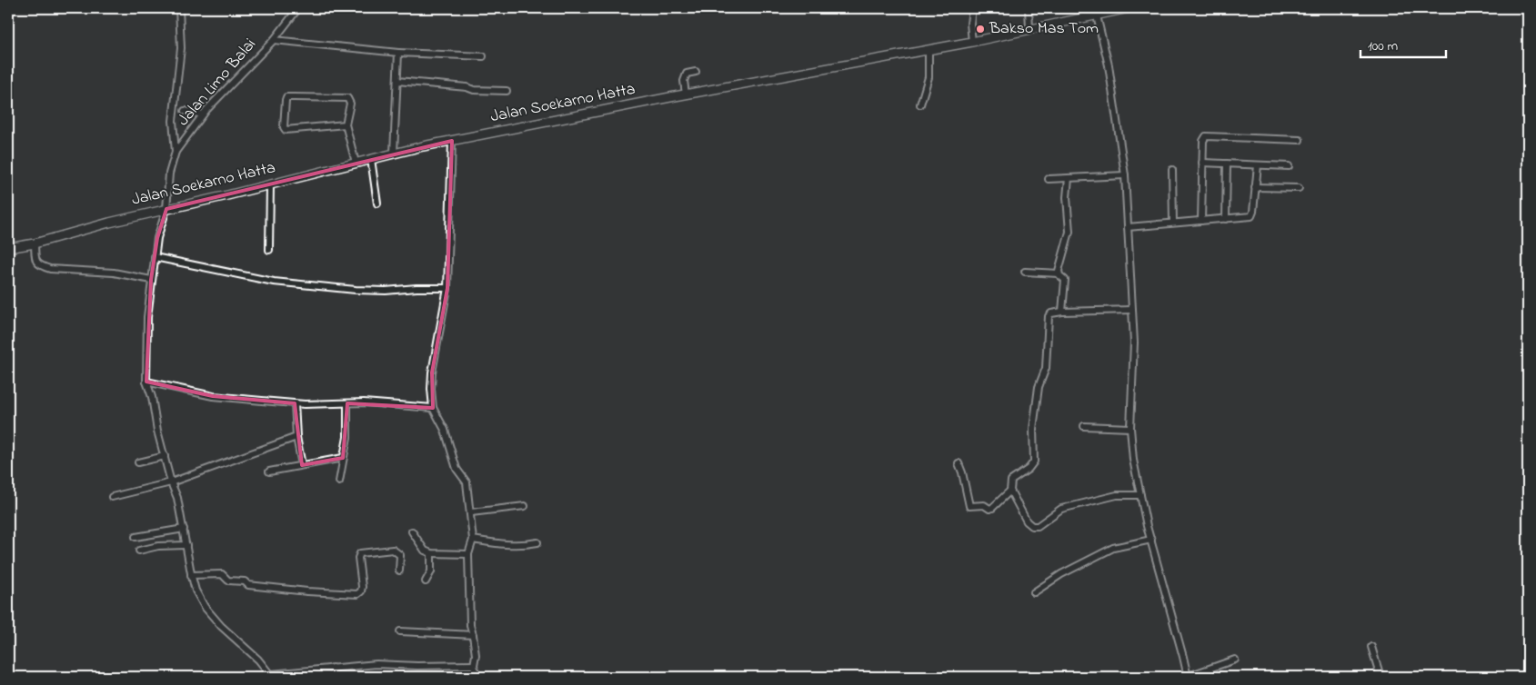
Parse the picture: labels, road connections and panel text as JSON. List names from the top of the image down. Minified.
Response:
{"streets":{"highway":["Jalan Soekarno Hatta"],"street":["Jalan Limo Balai"]},"crossings":[["Jalan Limo Balai","Jalan Soekarno Hatta"]],"places":["Bakso Mas Tom"],"scale_bar":"100 m"}
